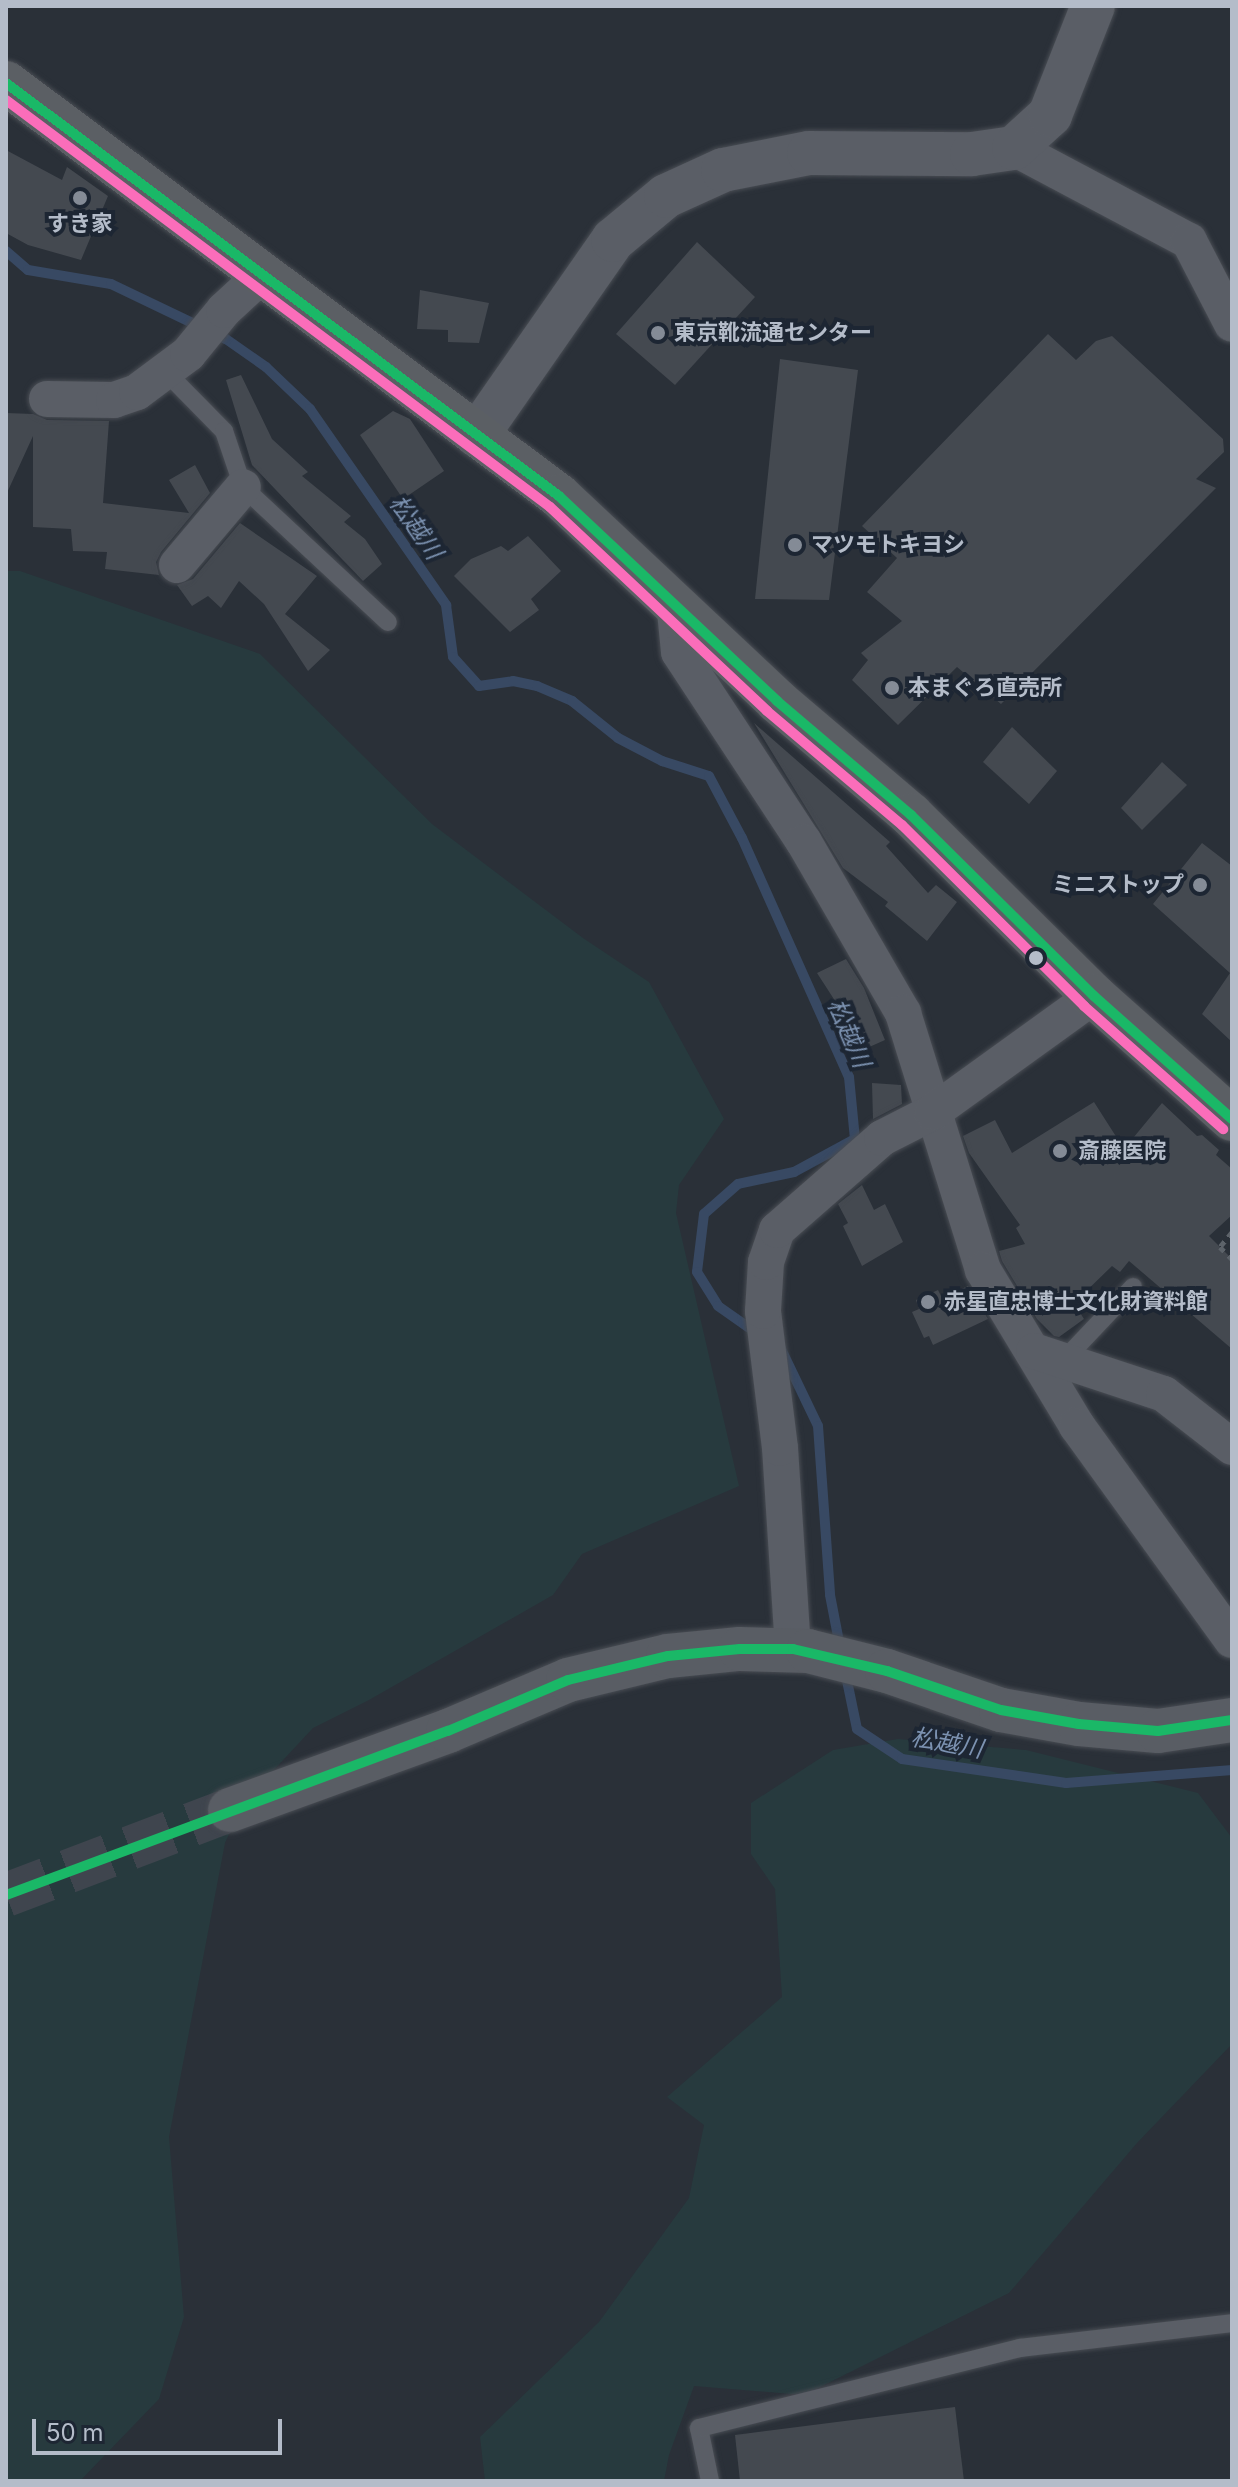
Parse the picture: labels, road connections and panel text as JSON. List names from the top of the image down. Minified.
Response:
{"water":["松越川"],"places":["すき家","東京靴流通センター","マツモトキヨシ","本まぐろ直売所","ミニストップ","斎藤医院","赤星直忠博士文化財資料館"],"scale_bar":"50 m"}
